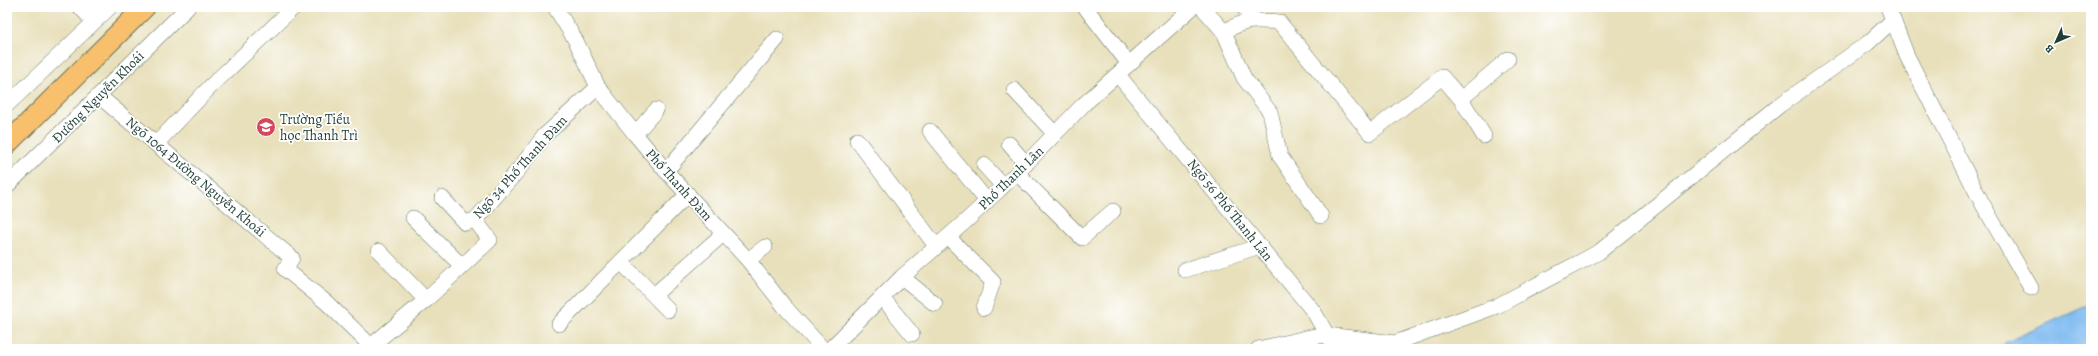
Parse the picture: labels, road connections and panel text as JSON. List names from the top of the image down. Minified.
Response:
{"streets":{"street":["Đường Nguyễn Khoái","Ngõ 34 Phố Thanh Đàm","Ngõ 1064 Đường Nguyễn Khoái","Phố Thanh Lân","Phố Thanh Đàm","Ngõ 56 Phố Thanh Lân"]},"crossings":[["Đường Nguyễn Khoái","Ngõ 1064 Đường Nguyễn Khoái"],["Ngõ 34 Phố Thanh Đàm","Phố Thanh Đàm"],["Phố Thanh Lân","Ngõ 56 Phố Thanh Lân"]],"places":{"school or university":["Trường Tiểu học Thanh Trì"]},"north":"bottom left"}
